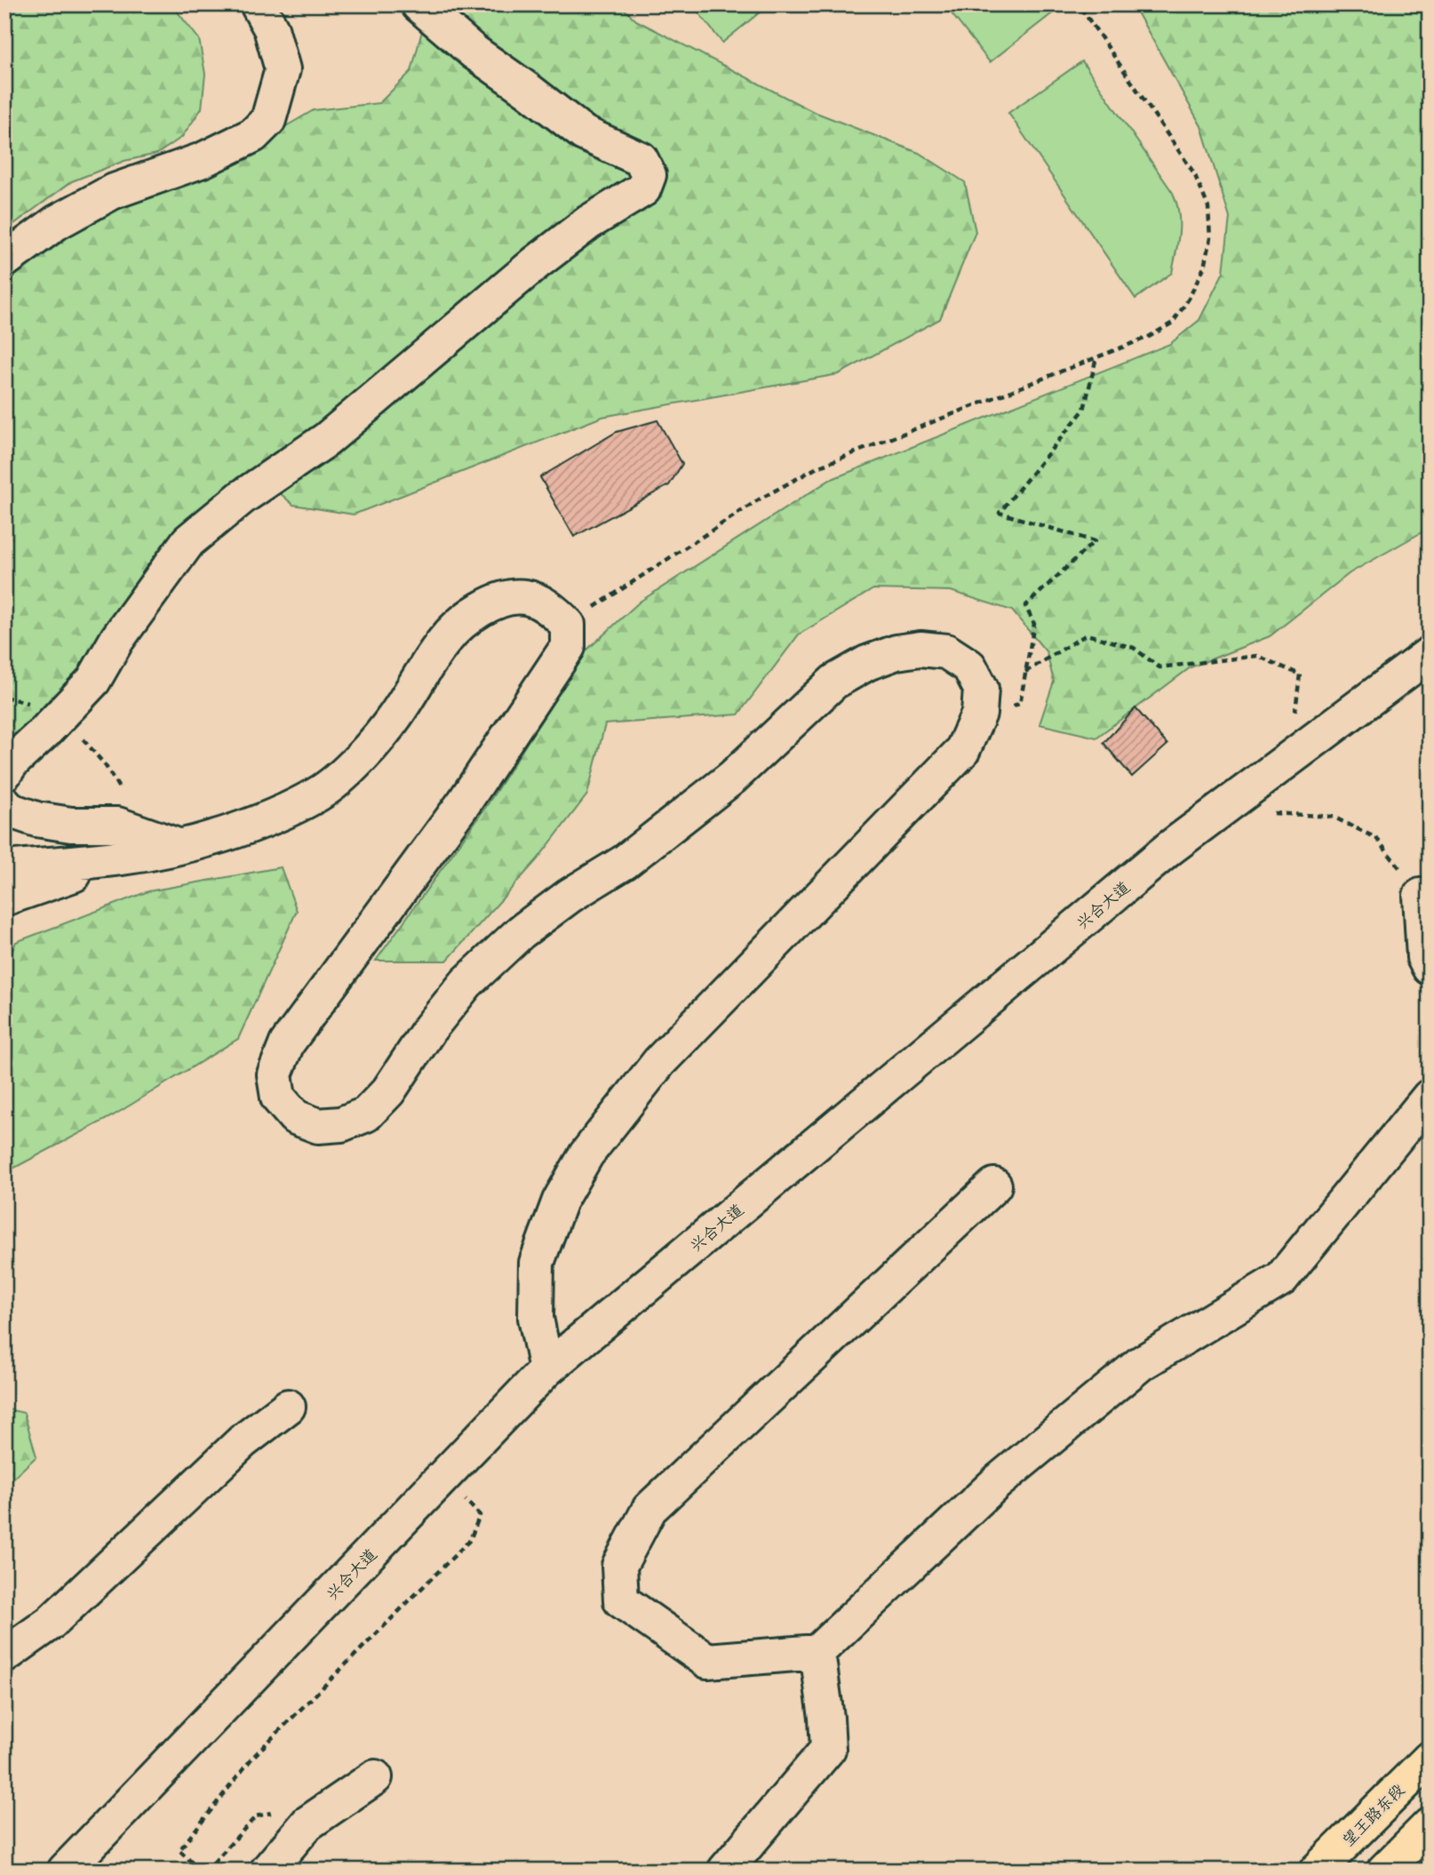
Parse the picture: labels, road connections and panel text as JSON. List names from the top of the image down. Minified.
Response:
{"streets":{"main road":["望王路东段"],"street":["兴合大道"]}}
